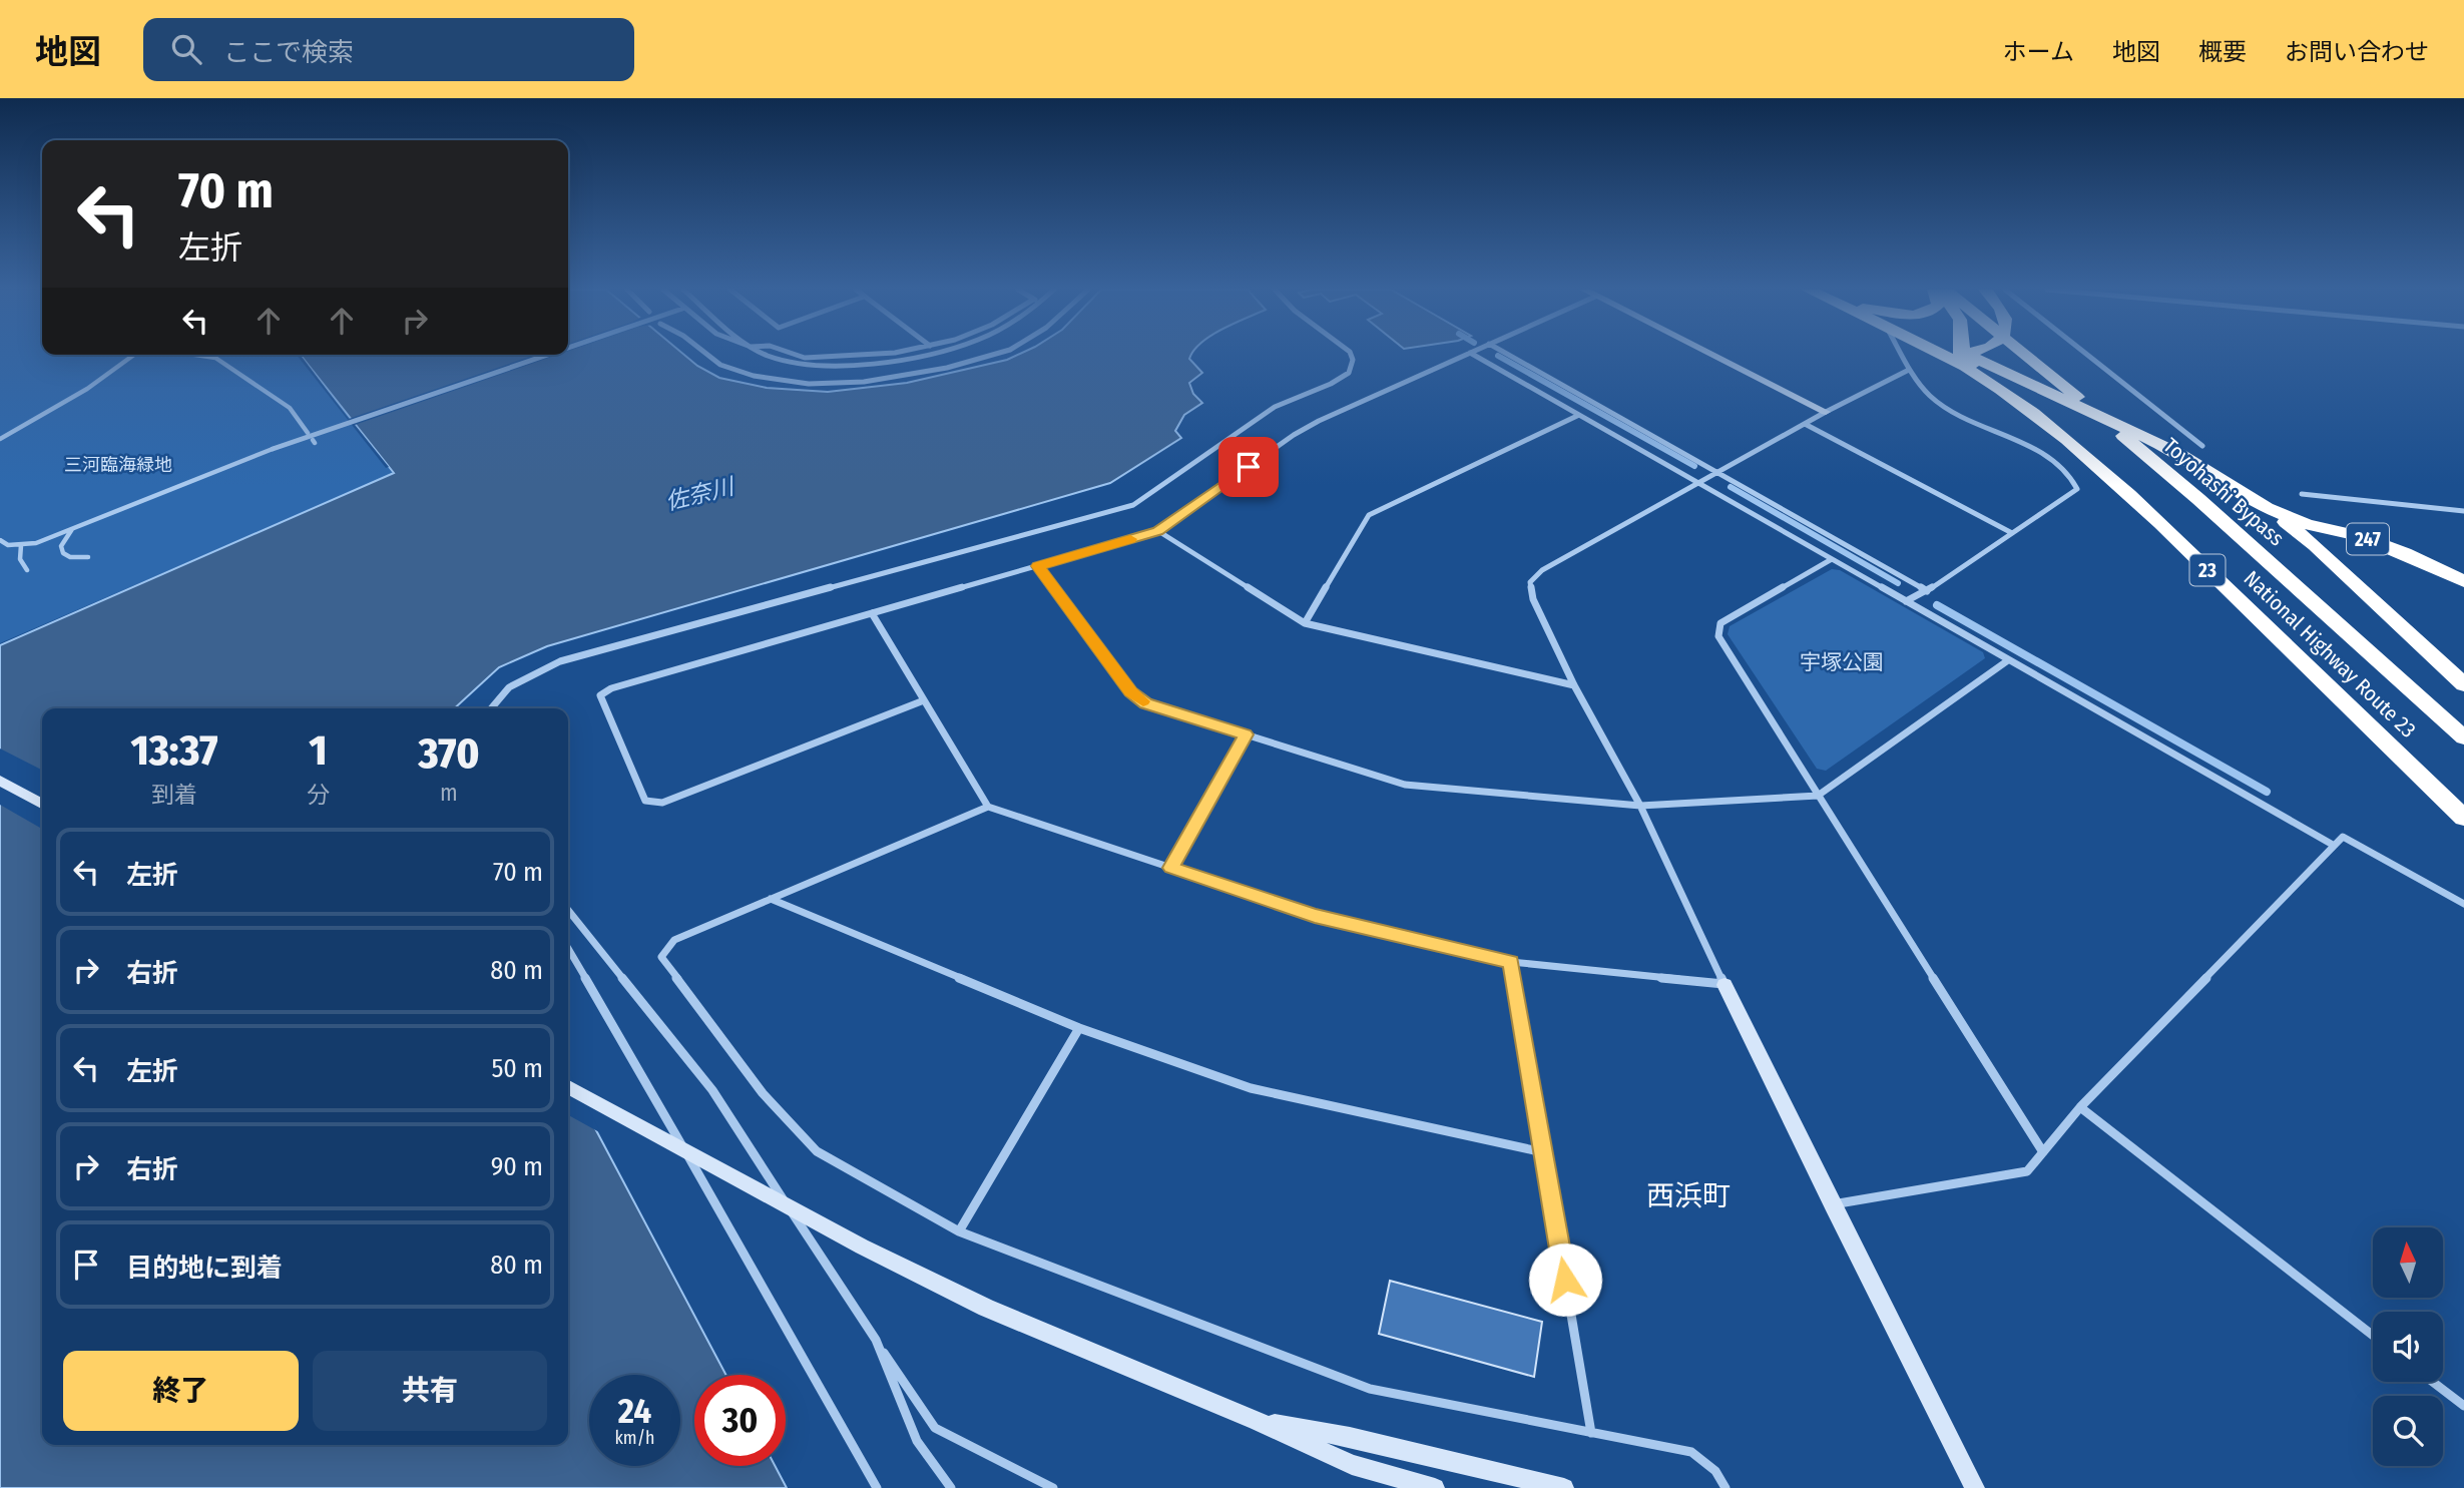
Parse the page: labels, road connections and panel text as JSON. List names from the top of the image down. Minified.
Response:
{"streets":{"highway":["Toyohashi Bypass","247","23","National Highway Route 23"]},"districts":["西浜町"],"water":["佐奈川"],"parks":["三河臨海緑地","宇塚公園"],"north":"top","page":{"header":"地図","search":"ここで検索","nav":["ホーム","地図","概要","お問い合わせ"],"turn":["70 m","左折"],"eta":["13:37","到着","1","分","370","m"],"list":[{"name":"左折","value":"70 m"},{"name":"右折","value":"80 m"},{"name":"左折","value":"50 m"},{"name":"右折","value":"90 m"},{"name":"目的地に到着","value":"80 m"}],"buttons":["終了","共有"],"speed":"24 km/h","limit":"30"}}
